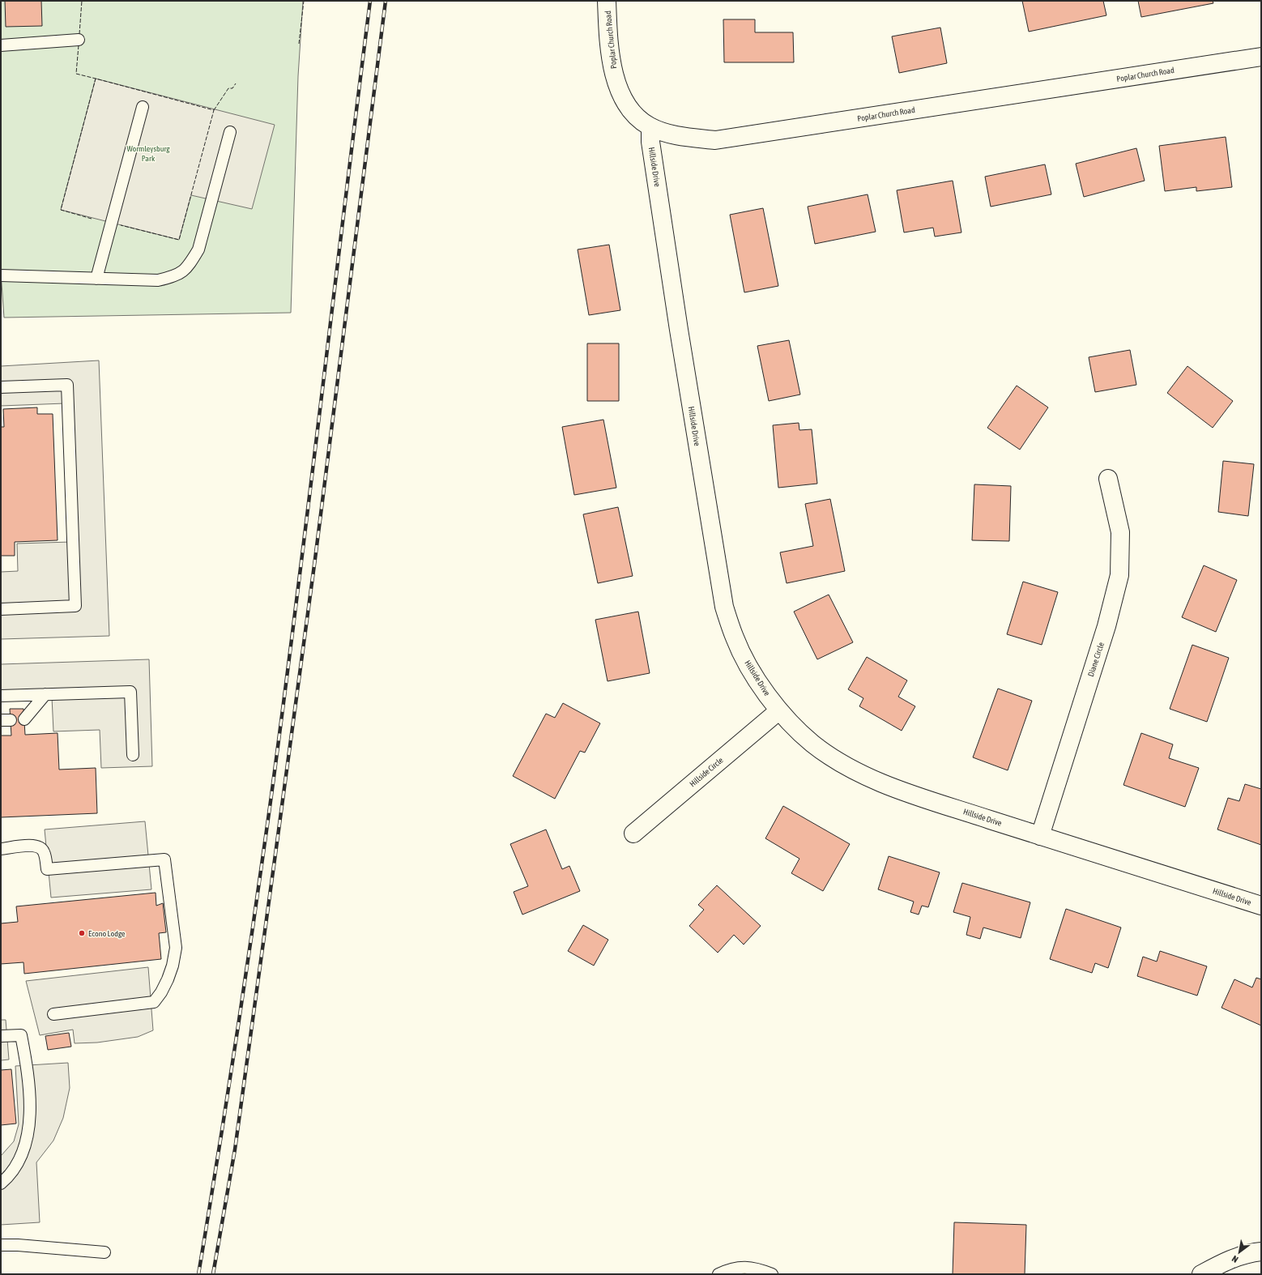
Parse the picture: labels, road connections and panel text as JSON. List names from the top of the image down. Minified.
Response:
{"streets":{"street":["Poplar Church Road","Hillside Drive","Diane Circle","Hillside Circle"]},"crossings":[["Poplar Church Road","Hillside Drive"],["Hillside Drive","Diane Circle"],["Hillside Drive","Hillside Circle"]],"parks":["Wormleysburg Park"],"places":["Econo Lodge"],"north":"bottom left"}
